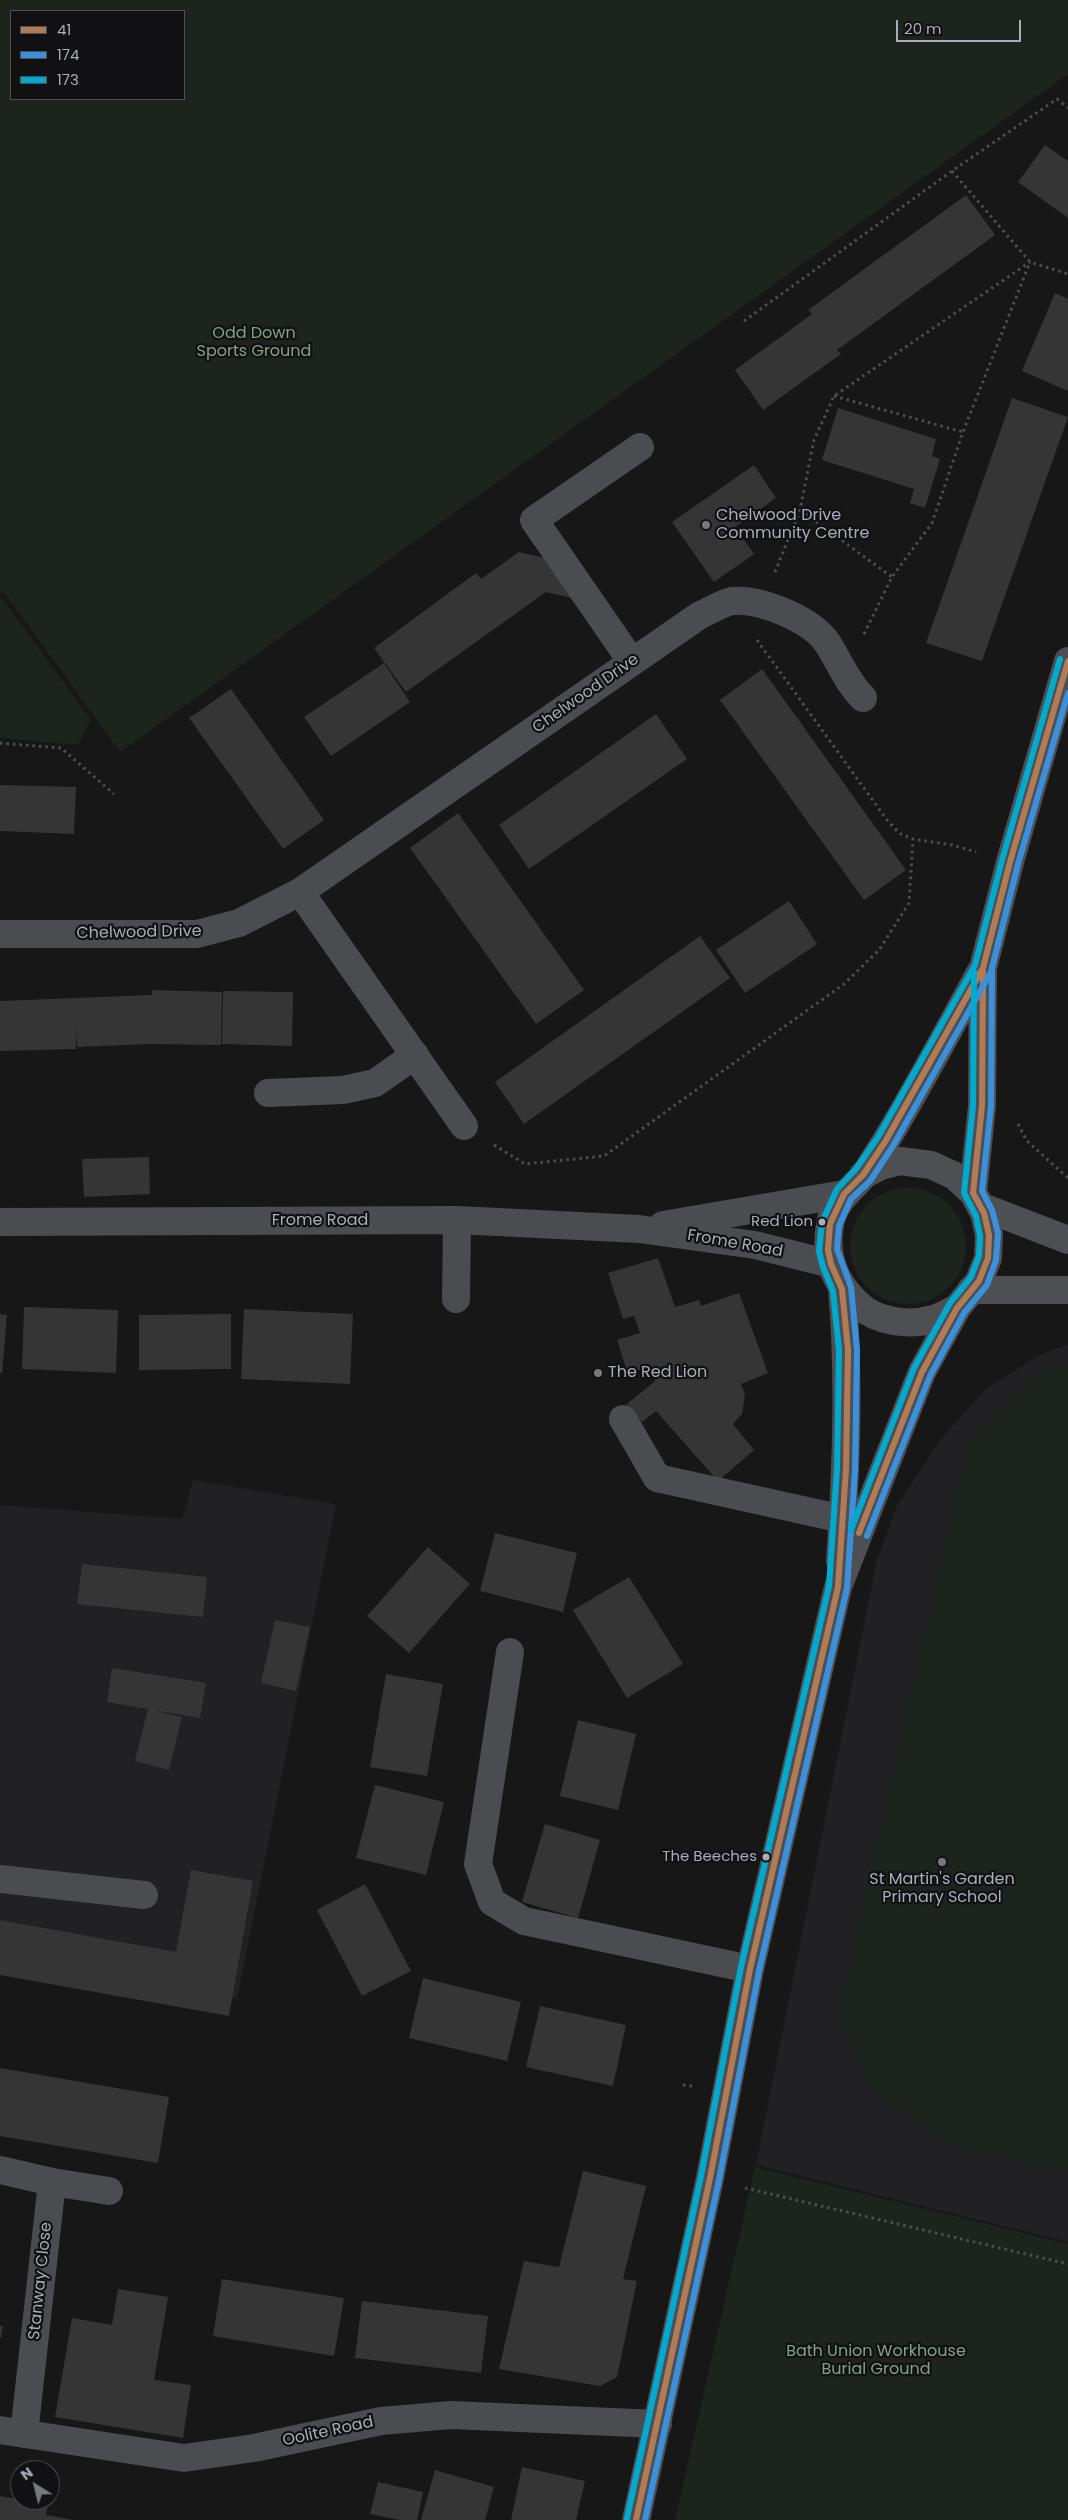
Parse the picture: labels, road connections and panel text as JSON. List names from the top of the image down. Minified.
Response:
{"streets":{"street":["Chelwood Drive","Frome Road","Stanway Close","Oolite Road"]},"crossings":[["Stanway Close","Oolite Road"]],"parks":["Odd Down Sports Ground","Bath Union Workhouse Burial Ground"],"places":["Chelwood Drive Community Centre","Red Lion","The Red Lion","The Beeches","St Martin's Garden Primary School"],"lines":["transit line 173","transit line 41","transit line 174"],"legend":["41","174","173"],"scale_bar":"20 m","north":"top left"}
